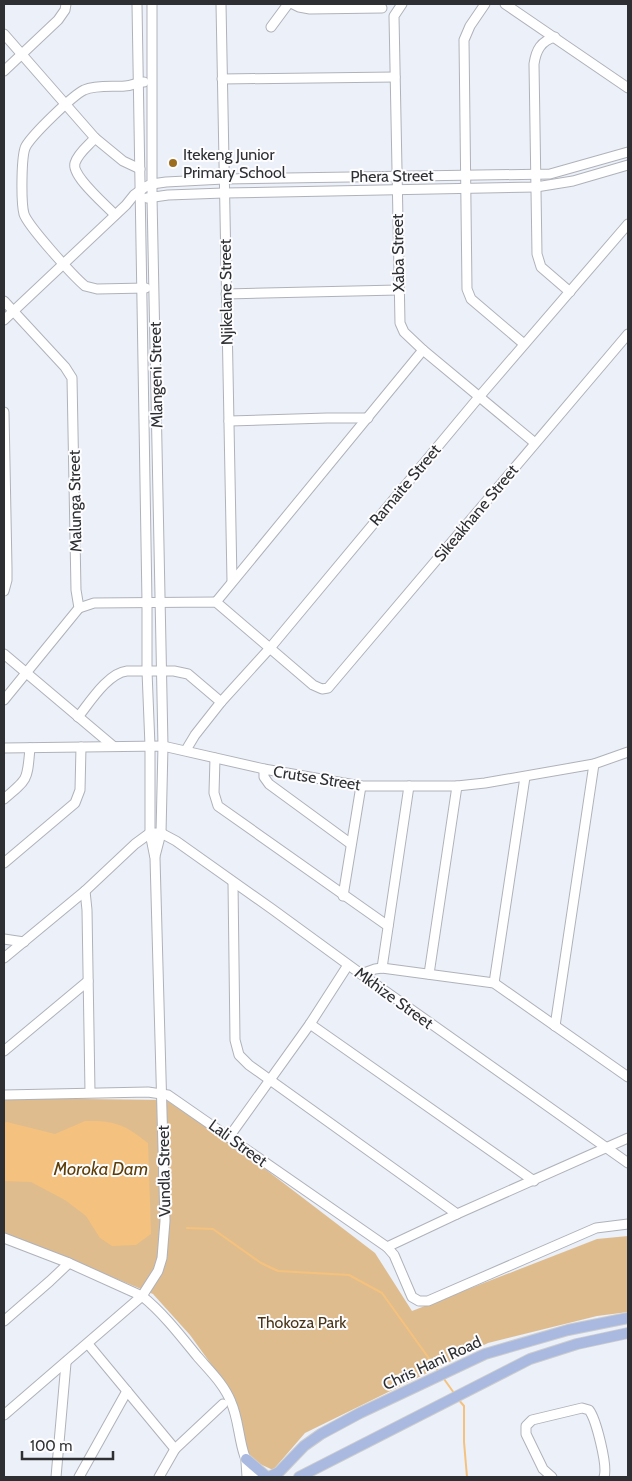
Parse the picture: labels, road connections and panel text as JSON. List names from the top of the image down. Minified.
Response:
{"streets":{"main road":["Chris Hani Road"],"street":["Phera Street","Xaba Street","Njikelane Street","Mlangeni Street","Ramaite Street","Malunga Street","Sikeakhane Street","Crutse Street","Mkhize Street","Lali Street","Vundla Street"]},"crossings":[["Phera Street","Xaba Street"],["Phera Street","Njikelane Street"],["Phera Street","Mlangeni Street"],["Xaba Street","Ramaite Street"],["Xaba Street","Sikeakhane Street"],["Mlangeni Street","Crutse Street"],["Mlangeni Street","Vundla Street"],["Ramaite Street","Sikeakhane Street"],["Ramaite Street","Crutse Street"],["Crutse Street","Vundla Street"],["Mkhize Street","Vundla Street"],["Lali Street","Vundla Street"]],"water":["Moroka Dam"],"parks":["Thokoza Park"],"places":["Itekeng Junior Primary School"],"scale_bar":"100 m"}
